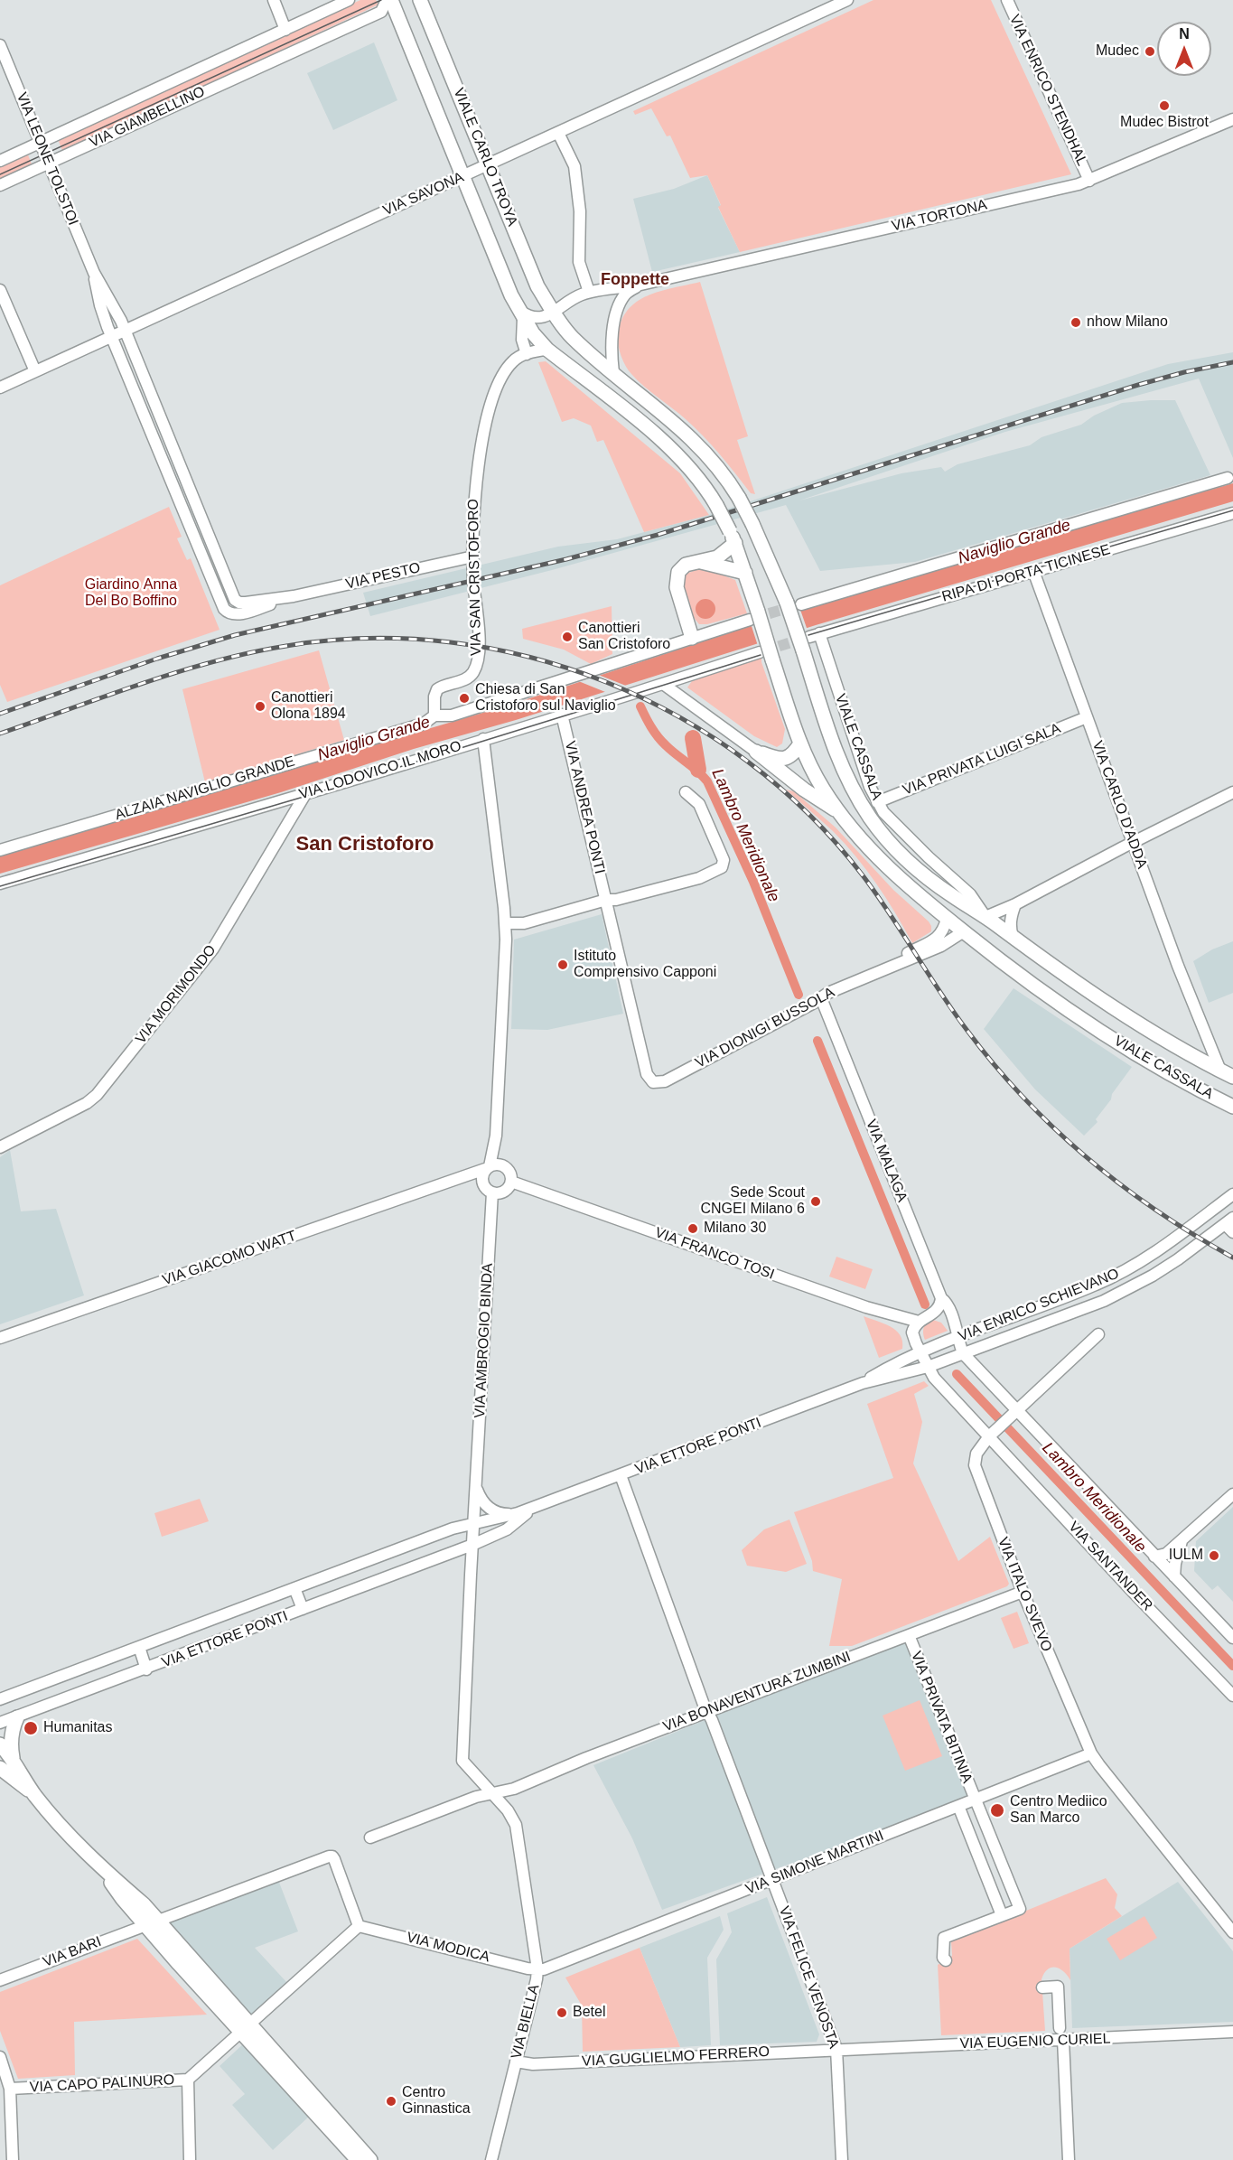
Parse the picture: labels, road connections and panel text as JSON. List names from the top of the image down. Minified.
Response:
{"streets":{"main road":["VIALE CARLO TROYA","VIALE CASSALA"],"street":["VIA ENRICO STENDHAL","VIA GIAMBELLINO","VIA LEONE TOLSTOI","VIA SAVONA","VIA TORTONA","RIPA DI PORTA TICINESE","VIA PESTO","VIA SAN CRISTOFORO","VIA PRIVATA LUIGI SALA","VIA LODOVICO IL MORO","ALZAIA NAVIGLIO GRANDE","VIA CARLO D'ADDA","VIA ANDREA PONTI","VIA MORIMONDO","VIA DIONIGI BUSSOLA","VIA MALAGA","VIA FRANCO TOSI","VIA GIACOMO WATT","VIA ENRICO SCHIEVANO","VIA AMBROGIO BINDA","VIA ETTORE PONTI","VIA SANTANDER","VIA ITALO SVEVO","VIA BONAVENTURA ZUMBINI","VIA PRIVATA BITINIA","VIA SIMONE MARTINI","VIA MODICA","VIA BARI","VIA FELICE VENOSTA","VIA BIELLA","VIA EUGENIO CURIEL","VIA GUGLIELMO FERRERO","VIA CAPO PALINURO"]},"crossings":[["VIA ENRICO STENDHAL","VIA TORTONA"],["VIA GIAMBELLINO","VIA LEONE TOLSTOI"],["VIALE CARLO TROYA","VIA SAVONA"],["VIALE CARLO TROYA","VIA TORTONA"],["VIALE CARLO TROYA","VIA SAN CRISTOFORO"],["VIALE CARLO TROYA","VIALE CASSALA"],["VIA LEONE TOLSTOI","VIA SAVONA"],["VIA LEONE TOLSTOI","VIA PESTO"],["RIPA DI PORTA TICINESE","VIALE CASSALA"],["RIPA DI PORTA TICINESE","VIA CARLO D'ADDA"],["VIA PESTO","VIA SAN CRISTOFORO"],["VIA SAN CRISTOFORO","ALZAIA NAVIGLIO GRANDE"],["VIALE CASSALA","VIA PRIVATA LUIGI SALA"],["VIALE CASSALA","VIA CARLO D'ADDA"],["VIALE CASSALA","VIA DIONIGI BUSSOLA"],["VIA PRIVATA LUIGI SALA","VIA CARLO D'ADDA"],["VIA LODOVICO IL MORO","VIA ANDREA PONTI"],["VIA LODOVICO IL MORO","VIA MORIMONDO"],["VIA ANDREA PONTI","VIA DIONIGI BUSSOLA"],["VIA DIONIGI BUSSOLA","VIA MALAGA"],["VIA MALAGA","VIA ENRICO SCHIEVANO"],["VIA FRANCO TOSI","VIA GIACOMO WATT"],["VIA FRANCO TOSI","VIA AMBROGIO BINDA"],["VIA FRANCO TOSI","VIA SANTANDER"],["VIA GIACOMO WATT","VIA AMBROGIO BINDA"],["VIA ENRICO SCHIEVANO","VIA ETTORE PONTI"],["VIA ENRICO SCHIEVANO","VIA SANTANDER"],["VIA AMBROGIO BINDA","VIA ETTORE PONTI"],["VIA AMBROGIO BINDA","VIA BONAVENTURA ZUMBINI"],["VIA AMBROGIO BINDA","VIA BIELLA"],["VIA ETTORE PONTI","VIA SANTANDER"],["VIA ETTORE PONTI","VIA FELICE VENOSTA"],["VIA SANTANDER","VIA ITALO SVEVO"],["VIA ITALO SVEVO","VIA BONAVENTURA ZUMBINI"],["VIA ITALO SVEVO","VIA SIMONE MARTINI"],["VIA BONAVENTURA ZUMBINI","VIA PRIVATA BITINIA"],["VIA BONAVENTURA ZUMBINI","VIA FELICE VENOSTA"],["VIA BONAVENTURA ZUMBINI","VIA BIELLA"],["VIA PRIVATA BITINIA","VIA SIMONE MARTINI"],["VIA SIMONE MARTINI","VIA MODICA"],["VIA SIMONE MARTINI","VIA FELICE VENOSTA"],["VIA SIMONE MARTINI","VIA BIELLA"],["VIA MODICA","VIA BARI"],["VIA MODICA","VIA BIELLA"],["VIA FELICE VENOSTA","VIA EUGENIO CURIEL"],["VIA FELICE VENOSTA","VIA GUGLIELMO FERRERO"],["VIA BIELLA","VIA GUGLIELMO FERRERO"],["VIA EUGENIO CURIEL","VIA GUGLIELMO FERRERO"]],"districts":["Foppette","San Cristoforo"],"water":["Naviglio Grande","Lambro Meridionale"],"parks":["Giardino Anna Del Bo Boffino"],"places":["Mudec","Mudec Bistrot","nhow Milano","Canottieri San Cristoforo","Chiesa di San Cristoforo sul Naviglio","Canottieri Olona 1894","Istituto Comprensivo Capponi","Sede Scout CNGEI Milano 6","Milano 30","IULM","Humanitas","Centro Mediico San Marco","Betel","Centro Ginnastica"],"north":"top"}
